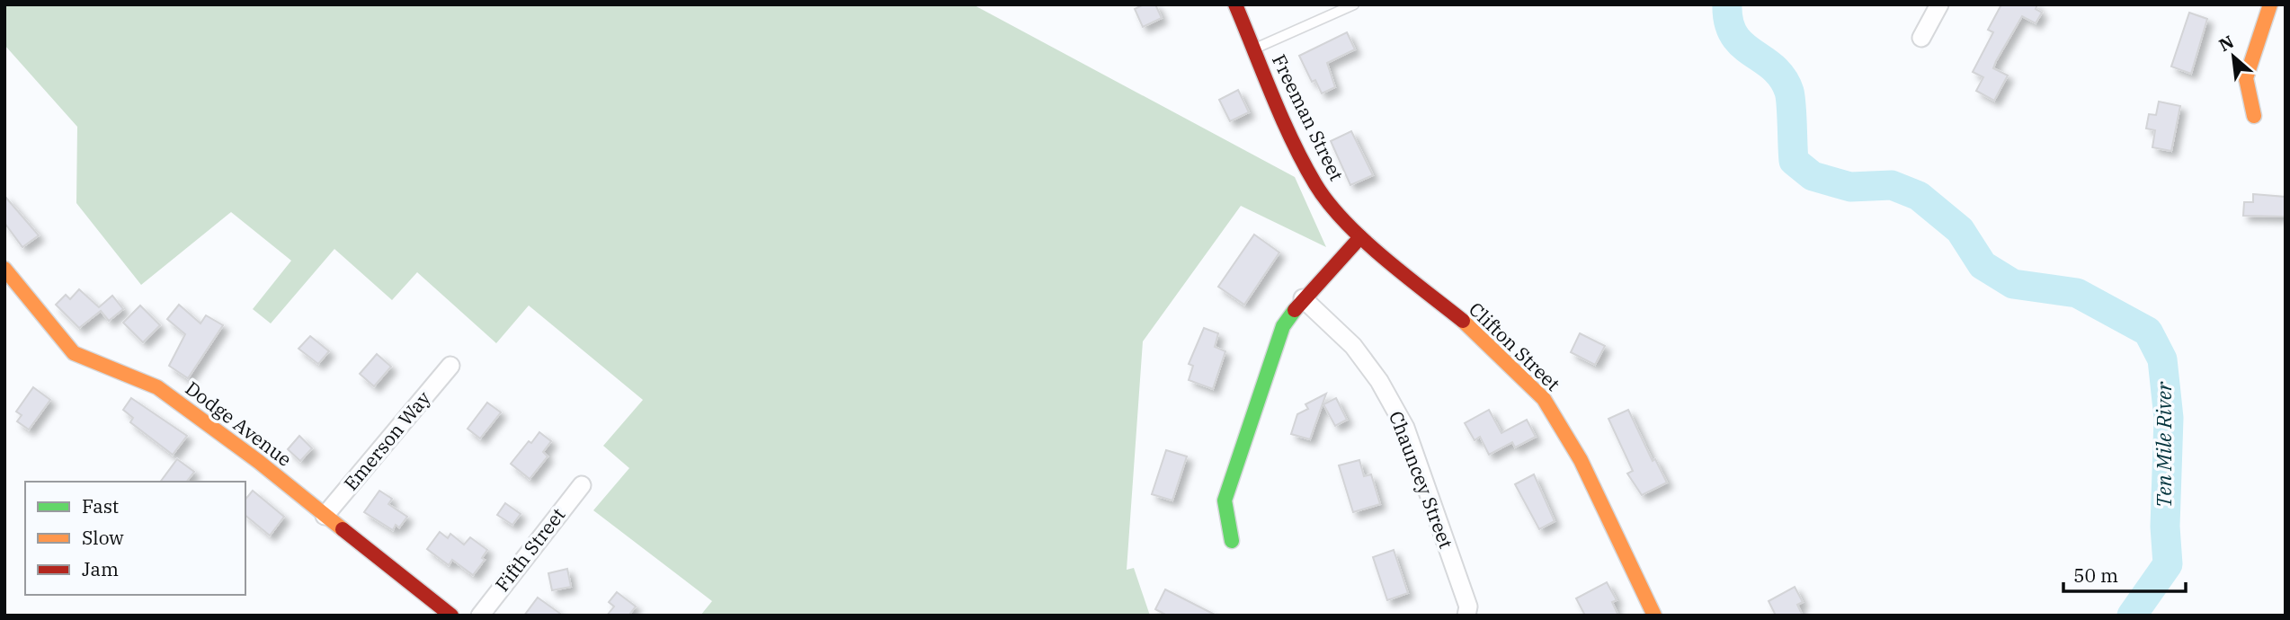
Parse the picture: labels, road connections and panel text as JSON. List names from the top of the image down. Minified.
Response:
{"streets":{"street":["Freeman Street","Clifton Street","Dodge Avenue","Emerson Way","Chauncey Street","Fifth Street"]},"crossings":[["Freeman Street","Clifton Street"],["Dodge Avenue","Emerson Way"]],"water":["Ten Mile River"],"legend":["Fast","Slow","Jam"],"scale_bar":"50 m","north":"top left"}
